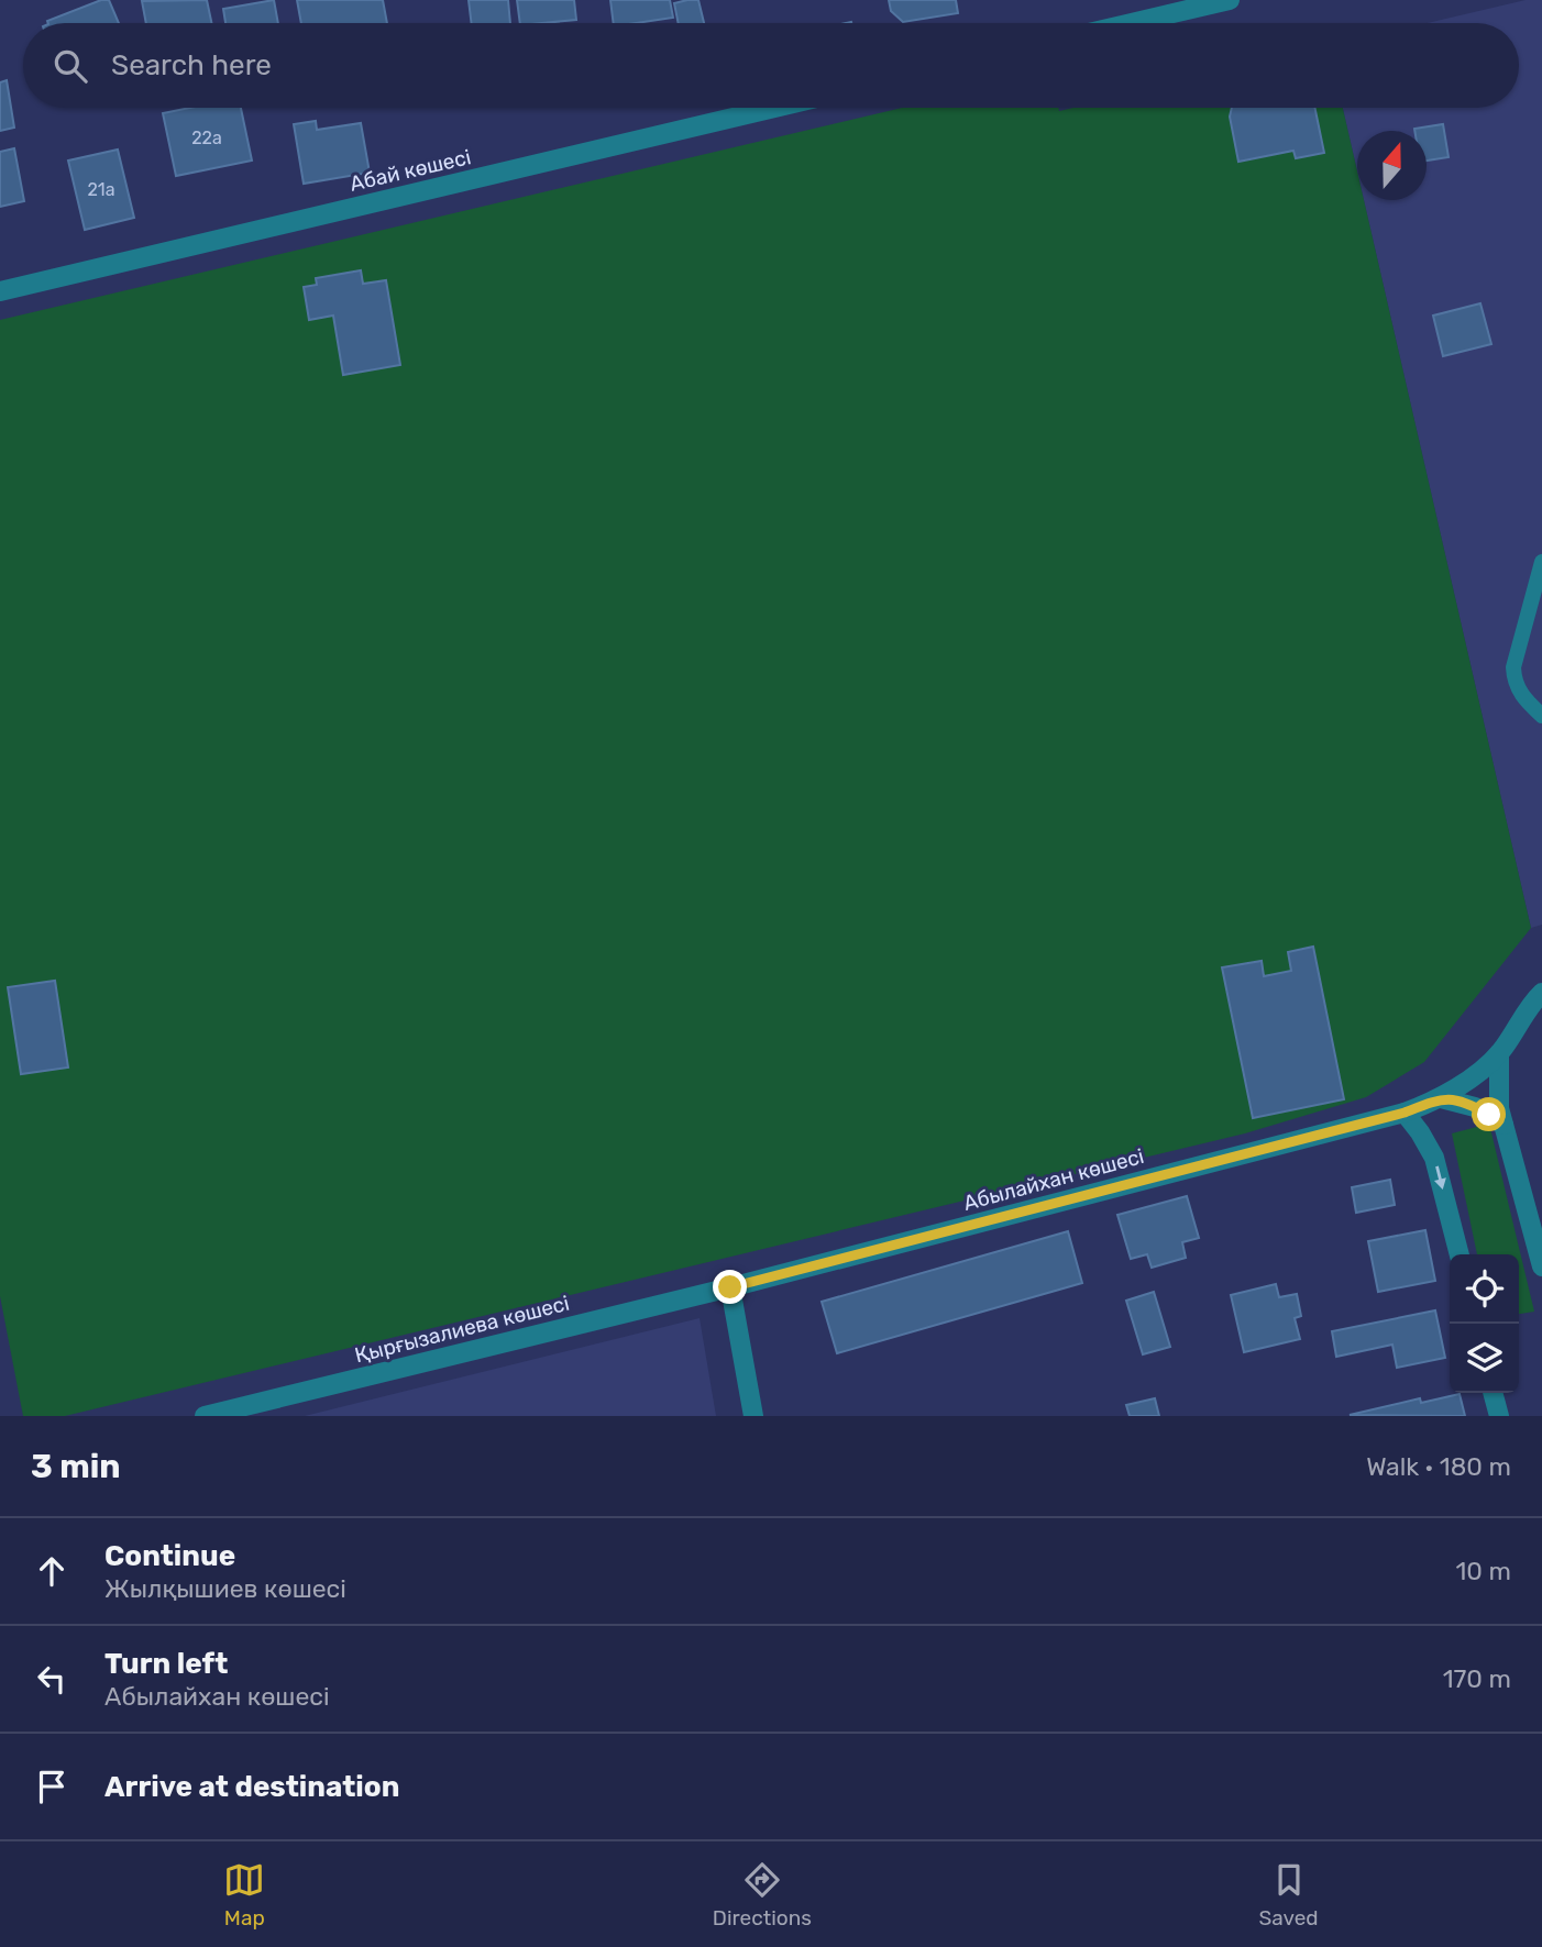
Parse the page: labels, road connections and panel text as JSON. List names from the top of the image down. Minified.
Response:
{"streets":{"street":["Абай көшесі","Абылайхан көшесі","Қырғызалиева көшесі"]},"crossings":[["Абылайхан көшесі","Қырғызалиева көшесі"]],"house_numbers":["22а","21а"],"north":"top","page":{"search":"Search here","heading":["3 min","Walk · 180 m"],"list":[["Continue","Жылқышиев көшесі","10 m"],["Turn left","Абылайхан көшесі","170 m"],"Arrive at destination"],"nav":["Map","Directions","Saved"]}}
